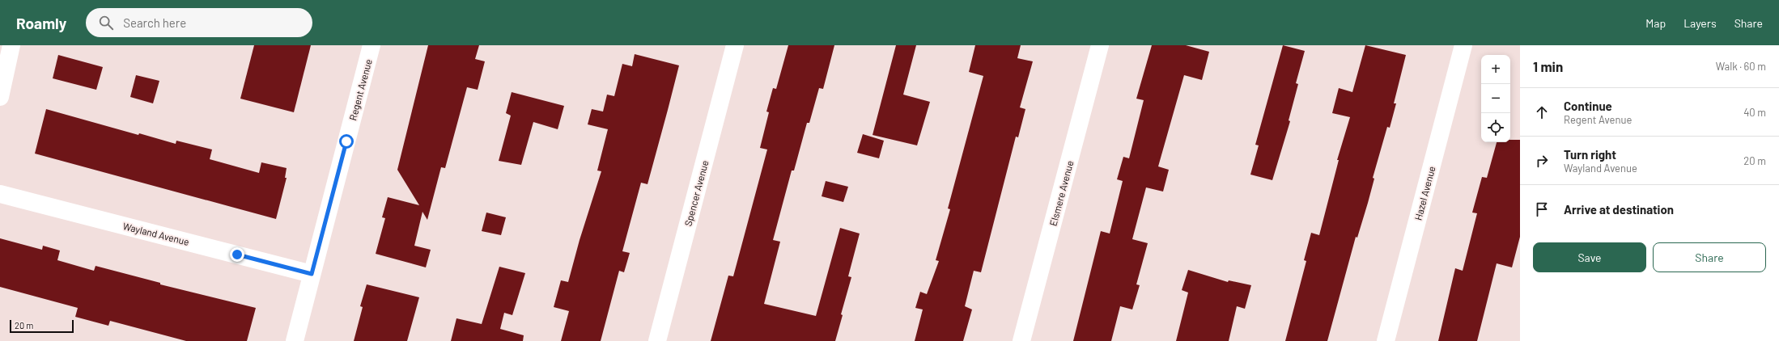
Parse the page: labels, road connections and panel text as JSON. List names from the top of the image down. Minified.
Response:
{"streets":{"street":["Regent Avenue","Spencer Avenue","Elsmere Avenue","Hazel Avenue","Wayland Avenue"]},"crossings":[["Regent Avenue","Wayland Avenue"]],"scale_bar":"20 m","page":{"header":"Roamly","search":"Search here","nav":["Map","Layers","Share"],"heading":["1 min","Walk · 60 m"],"map_buttons":["+","−"],"list":[["Continue","Regent Avenue","40 m"],["Turn right","Wayland Avenue","20 m"],"Arrive at destination"],"buttons":["Save","Share"],"scale":"20 m"}}
